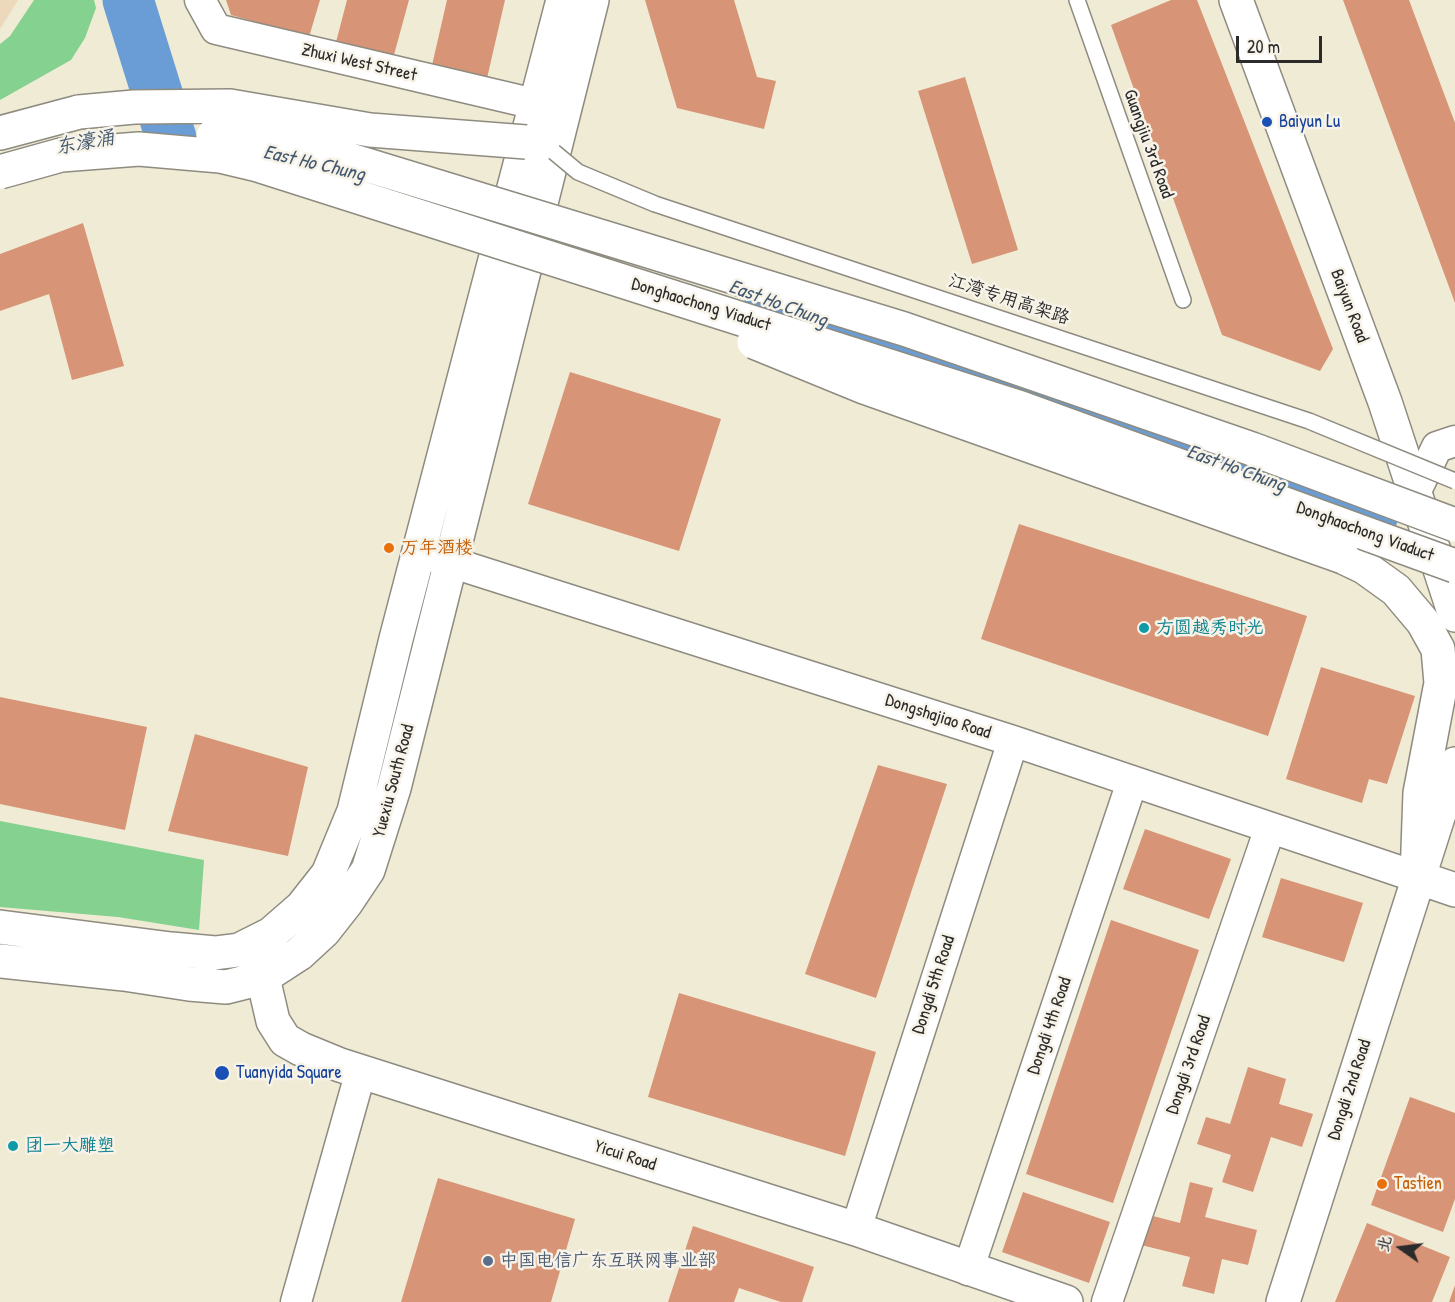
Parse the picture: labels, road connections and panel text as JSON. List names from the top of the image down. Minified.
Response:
{"streets":{"main road":["Donghaochong Viaduct","Baiyun Road","Dongshajiao Road","Yuexiu South Road","Dongdi 2nd Road","Yicui Road"],"street":["Zhuxi West Street","Dongdi 5th Road","Dongdi 4th Road","Dongdi 3rd Road"],"lane":["Guangjiu 3rd Road","江湾专用高架路"]},"crossings":[["Dongshajiao Road","Yuexiu South Road"],["Dongshajiao Road","Dongdi 5th Road"],["Dongshajiao Road","Dongdi 4th Road"],["Dongshajiao Road","Dongdi 3rd Road"],["Dongshajiao Road","Dongdi 2nd Road"],["Yuexiu South Road","Yicui Road"],["Dongdi 5th Road","Yicui Road"],["Dongdi 4th Road","Yicui Road"]],"water":["东濠涌","East Ho Chung"],"places":["Baiyun Lu","万年酒楼","方圆越秀时光","Tuanyida Square","团一大雕塑","Tastien","中国电信广东互联网事业部"],"scale_bar":"20 m","north":"left"}
